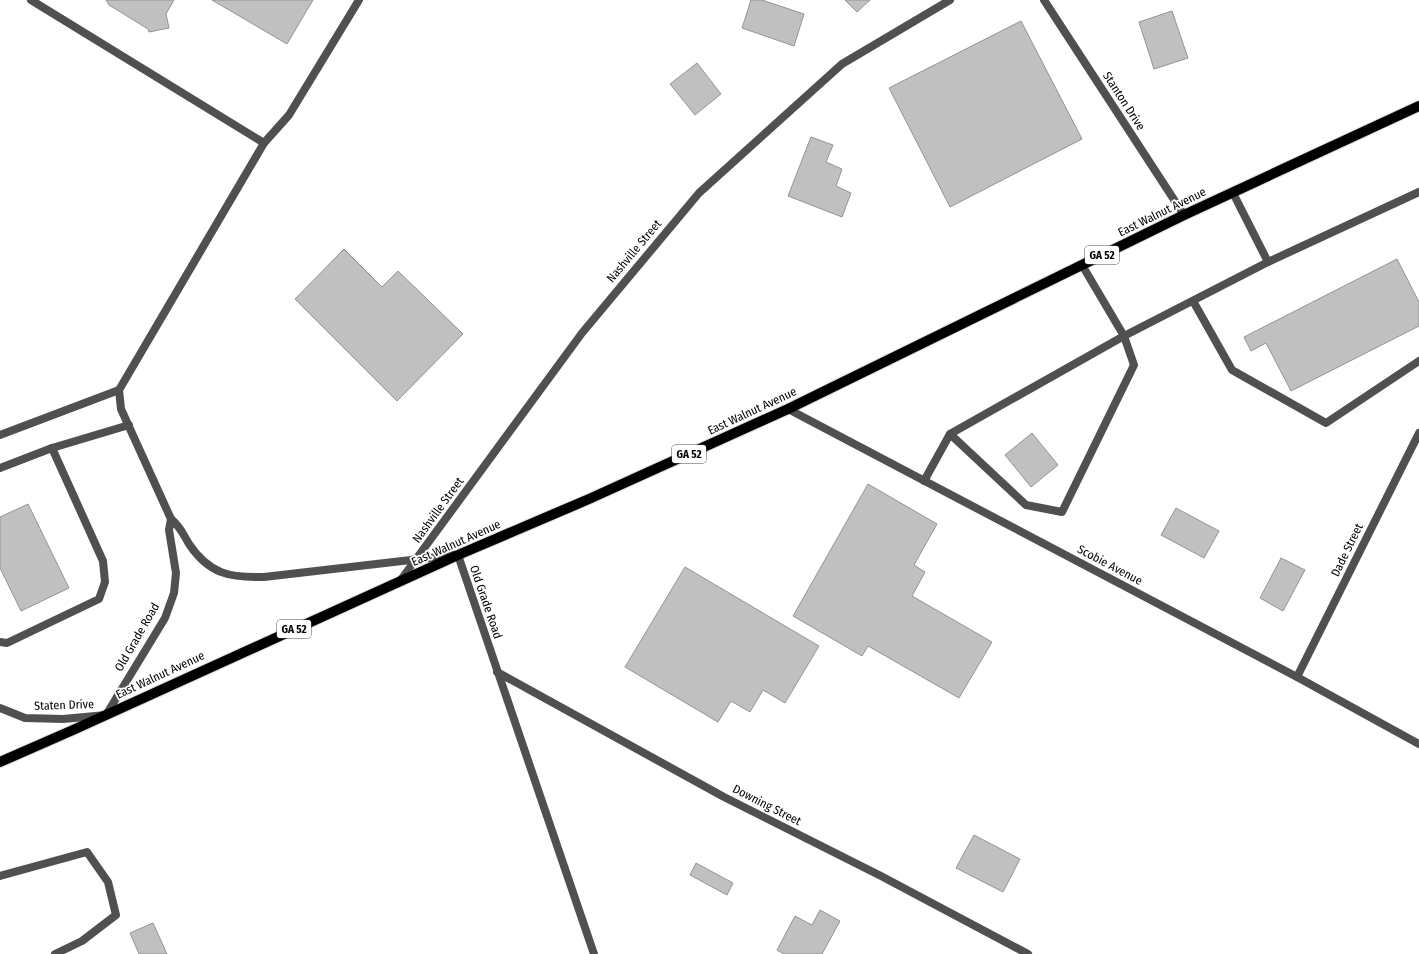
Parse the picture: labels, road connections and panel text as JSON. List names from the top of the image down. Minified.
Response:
{"streets":{"main road":["East Walnut Avenue","GA 52"],"street":["Stanton Drive","Nashville Street","Dade Street","Scobie Avenue","Old Grade Road","Staten Drive","Downing Street"]},"crossings":[["Stanton Drive","East Walnut Avenue"],["East Walnut Avenue","Nashville Street"],["East Walnut Avenue","Scobie Avenue"],["East Walnut Avenue","Old Grade Road"],["East Walnut Avenue","Staten Drive"],["Nashville Street","Old Grade Road"],["Dade Street","Scobie Avenue"],["Old Grade Road","Staten Drive"],["Old Grade Road","Downing Street"]]}
